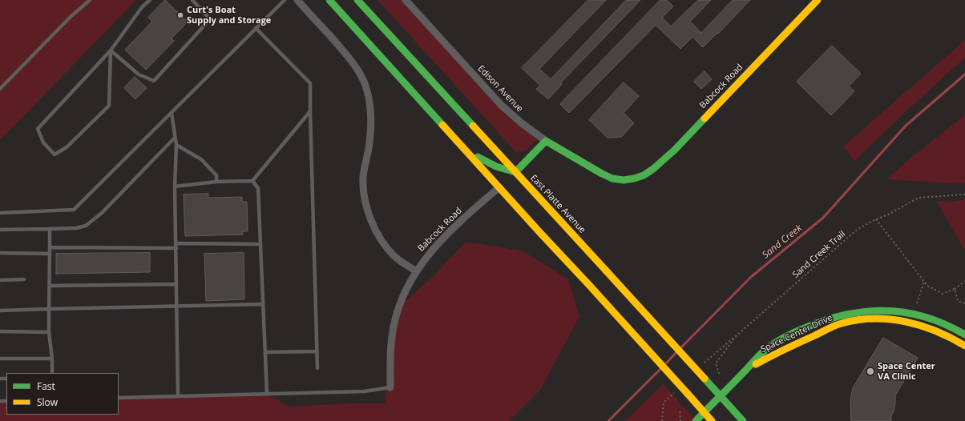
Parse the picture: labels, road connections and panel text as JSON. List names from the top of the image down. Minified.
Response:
{"streets":{"main road":["Babcock Road","Edison Avenue","East Platte Avenue","Space Center Drive"],"path":["Sand Creek Trail"]},"crossings":[["Babcock Road","Edison Avenue"],["East Platte Avenue","Space Center Drive"]],"water":["Sand Creek"],"places":["Curt's Boat Supply and Storage","Space Center VA Clinic"],"legend":["Fast","Slow"]}
